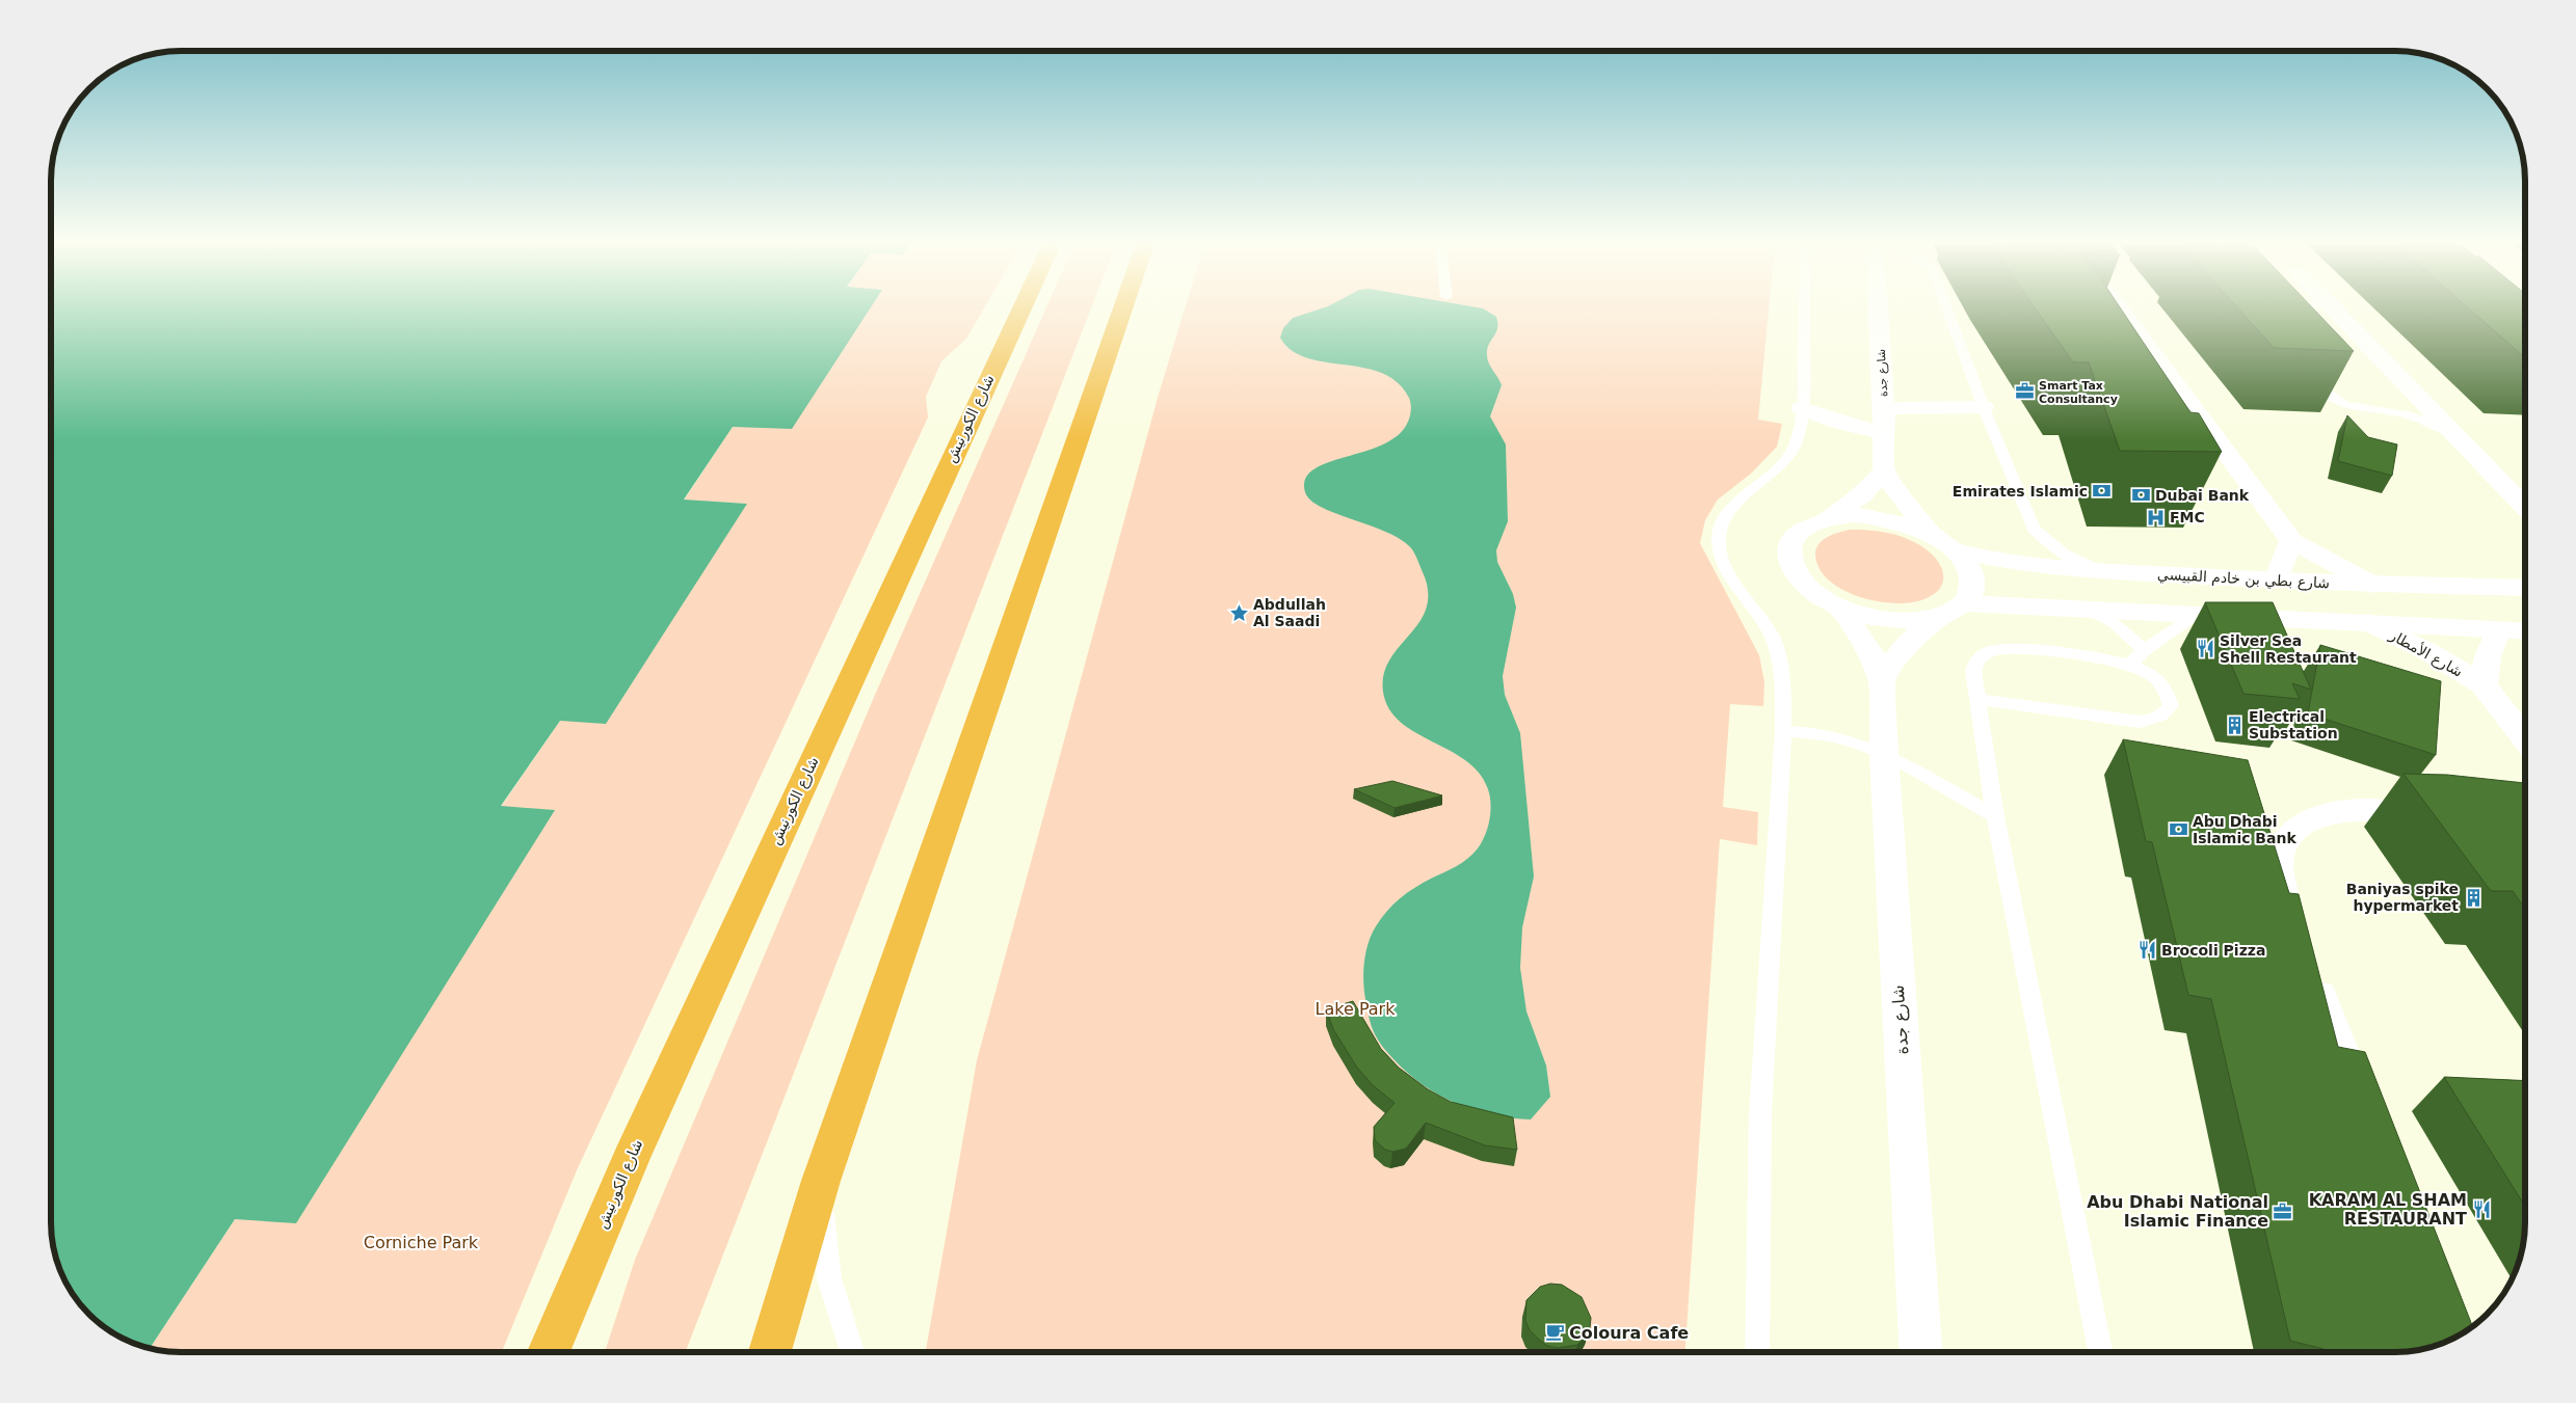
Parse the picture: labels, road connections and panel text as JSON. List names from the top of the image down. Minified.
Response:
{"streets":{"highway":["شارع الكورنيش"],"street":["شارع جدة","شارع بطي بن خادم القبيسي","شارع الأمطار"]},"parks":["Lake Park","Corniche Park"],"places":{"office":["Smart Tax Consultancy","Abu Dhabi National Islamic Finance"],"bank":["Emirates Islamic","Dubai Bank","Abu Dhabi Islamic Bank"],"hospital":["FMC"],"place":["Abdullah Al Saadi"],"restaurant":["Silver Sea Shell Restaurant","Brocoli Pizza","KARAM AL SHAM RESTAURANT"],"building":["Electrical Substation","Baniyas spike hypermarket"],"cafe":["Coloura Cafe"]}}
